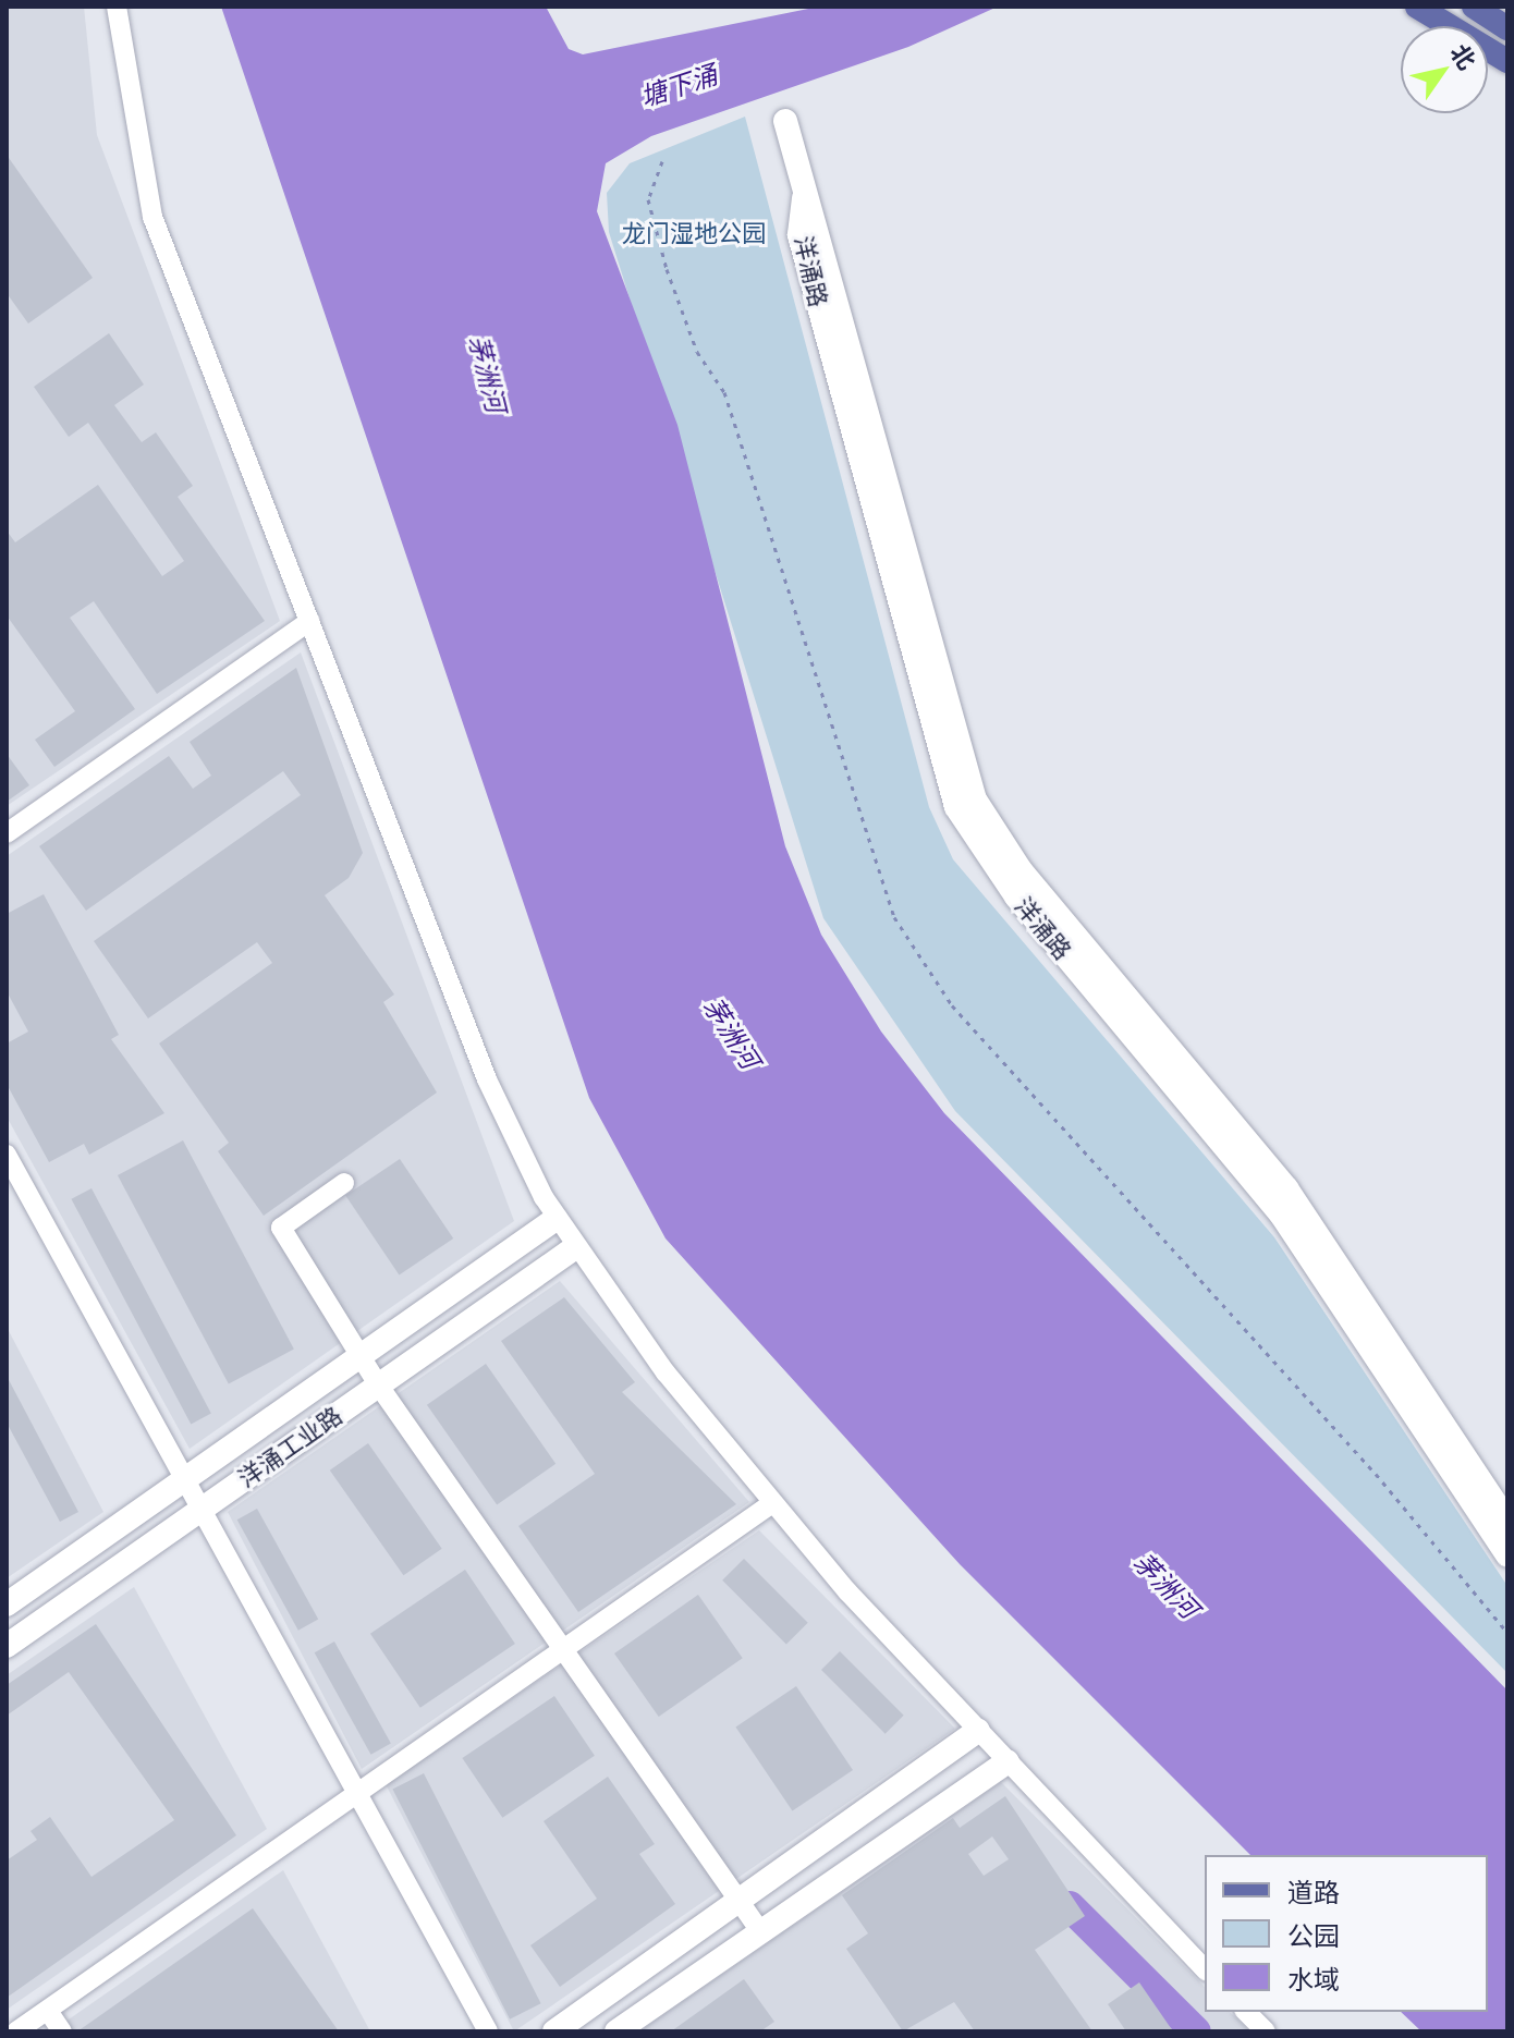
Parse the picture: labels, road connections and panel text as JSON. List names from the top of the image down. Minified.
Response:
{"streets":{"street":["洋涌路","洋涌工业路"]},"water":["塘下涌","茅洲河"],"parks":["龙门湿地公园"],"legend":["道路","公园","水域"],"north":"top right"}
